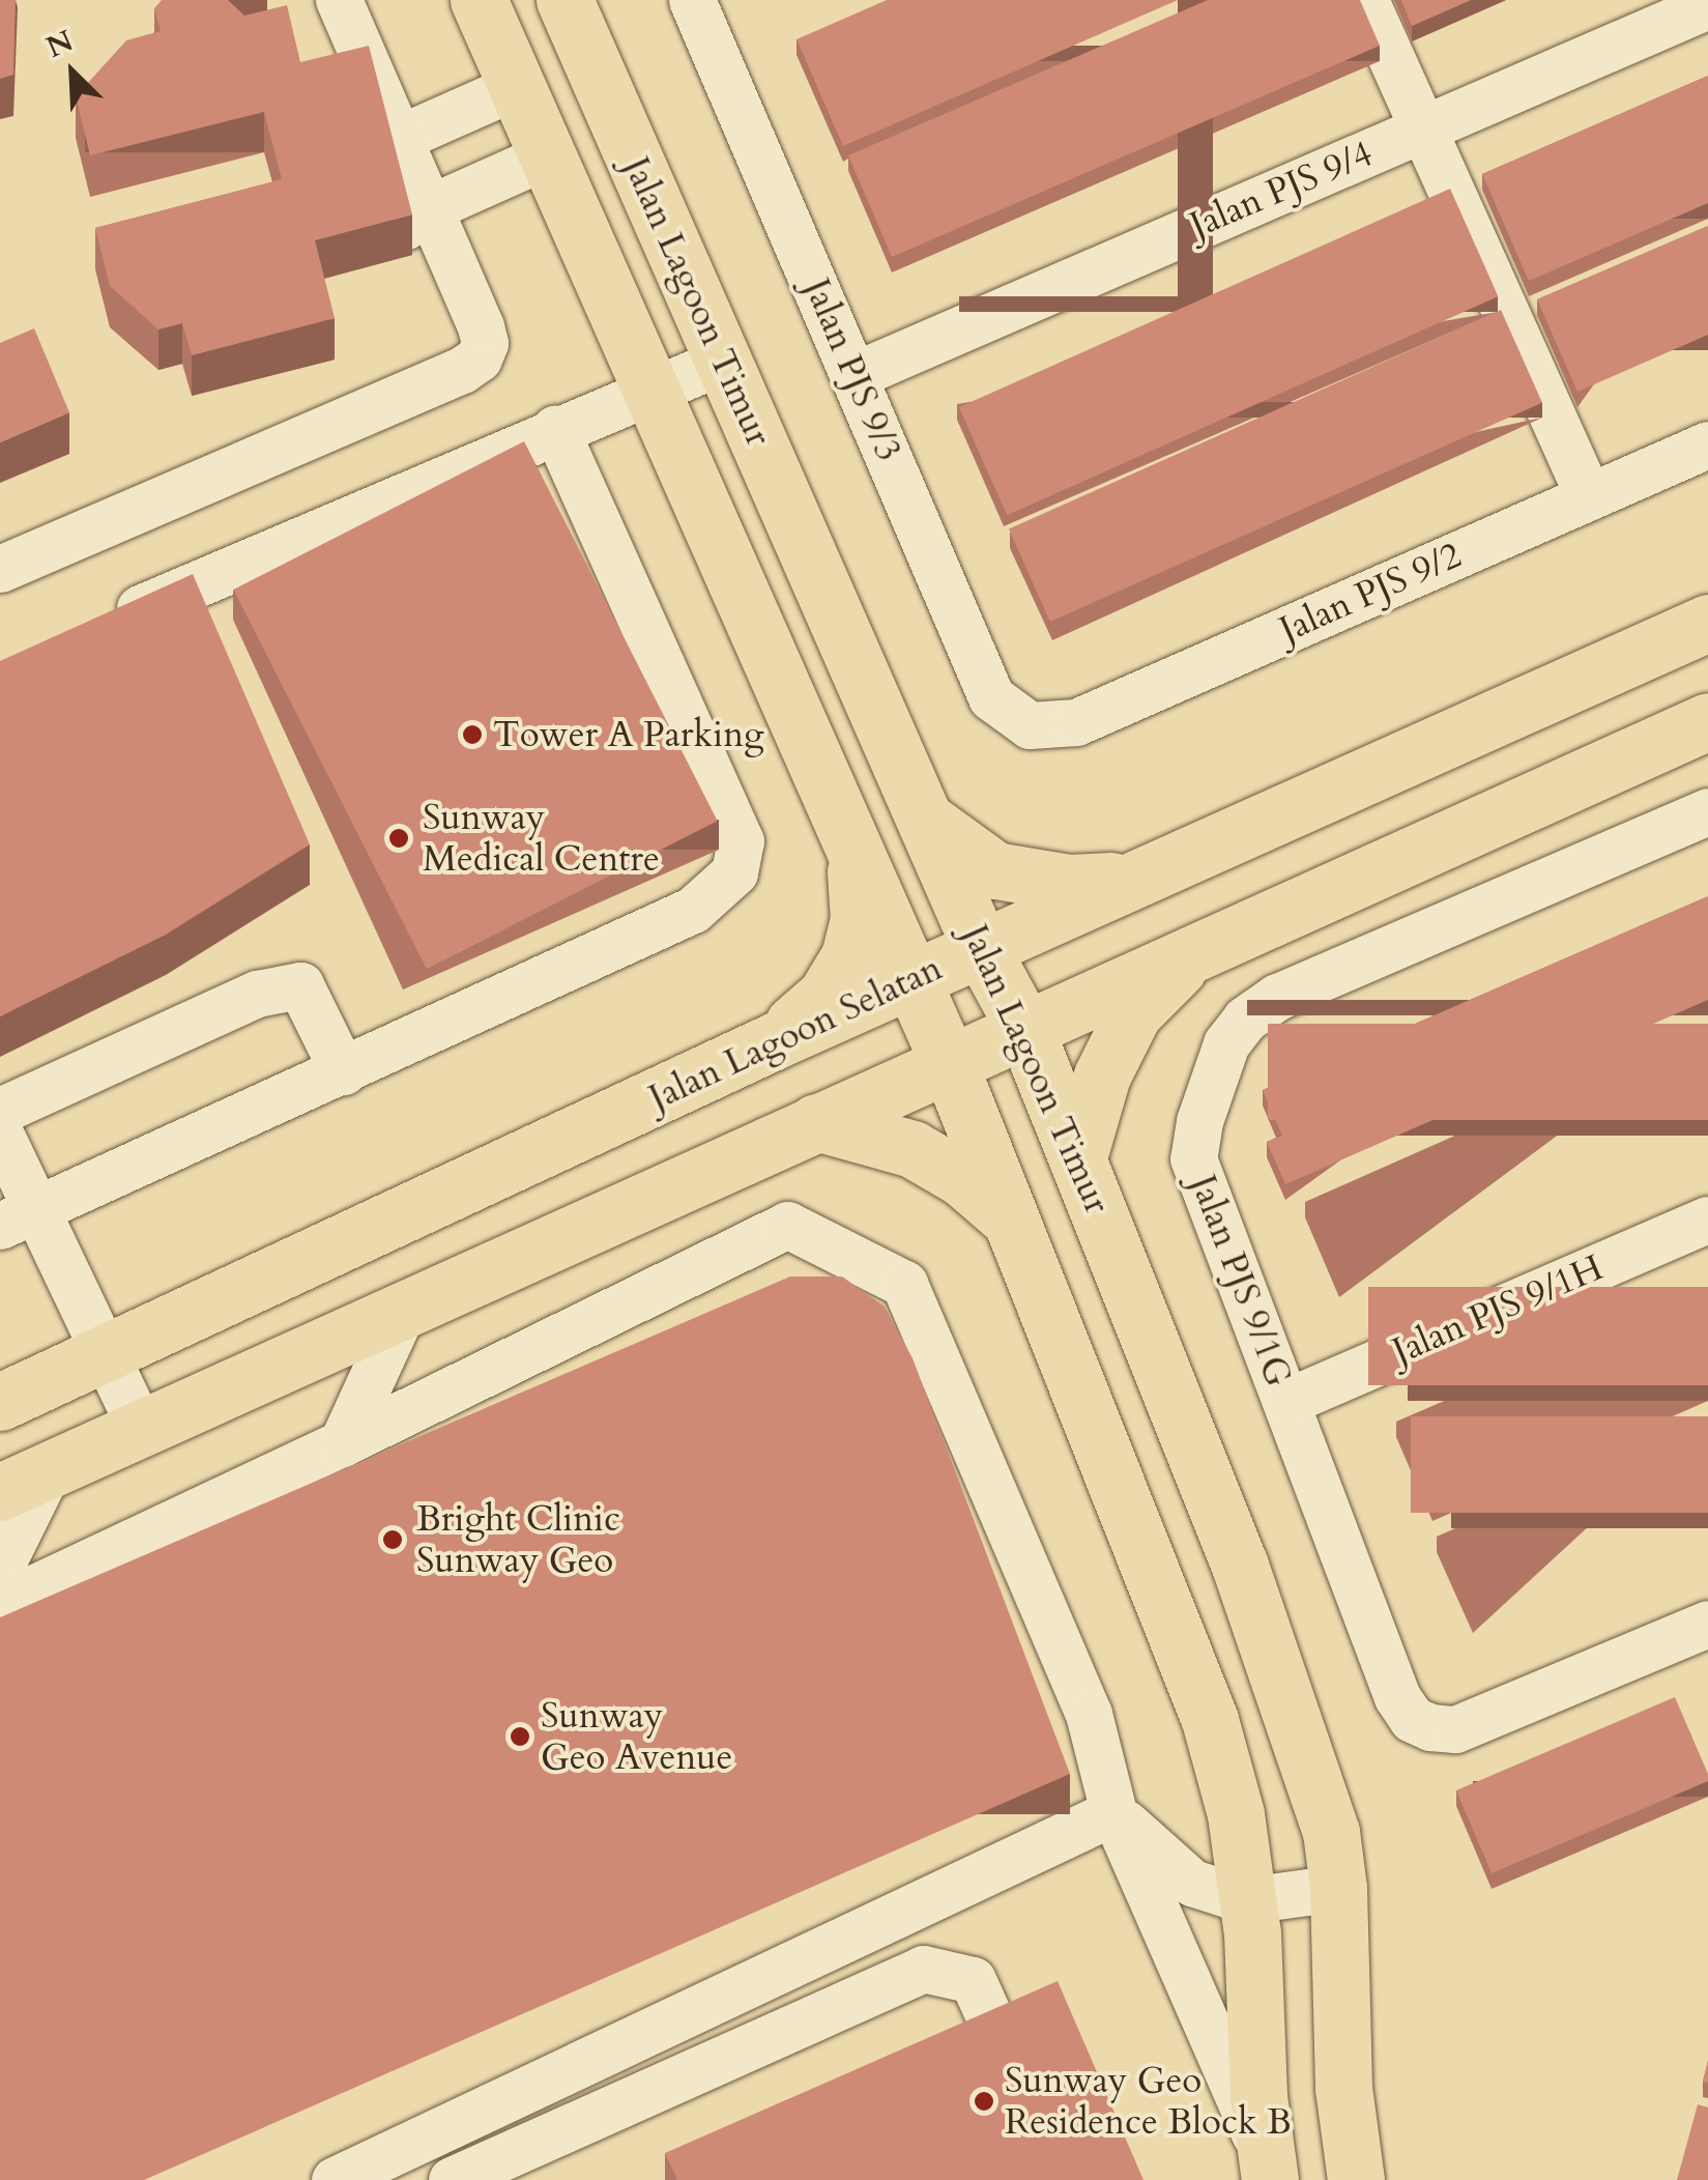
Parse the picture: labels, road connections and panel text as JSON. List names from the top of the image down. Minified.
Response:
{"streets":{"main road":["Jalan Lagoon Timur","Jalan Lagoon Selatan"],"street":["Jalan PJS 9/4","Jalan PJS 9/3","Jalan PJS 9/2","Jalan PJS 9/1G","Jalan PJS 9/1H"]},"crossings":[["Jalan PJS 9/4","Jalan PJS 9/3"],["Jalan Lagoon Timur","Jalan Lagoon Selatan"],["Jalan PJS 9/3","Jalan PJS 9/2"],["Jalan PJS 9/1G","Jalan PJS 9/1H"]],"places":["Tower A Parking","Sunway Medical Centre","Bright Clinic Sunway Geo","Sunway Geo Avenue","Sunway Geo Residence Block B"],"north":"top left"}
